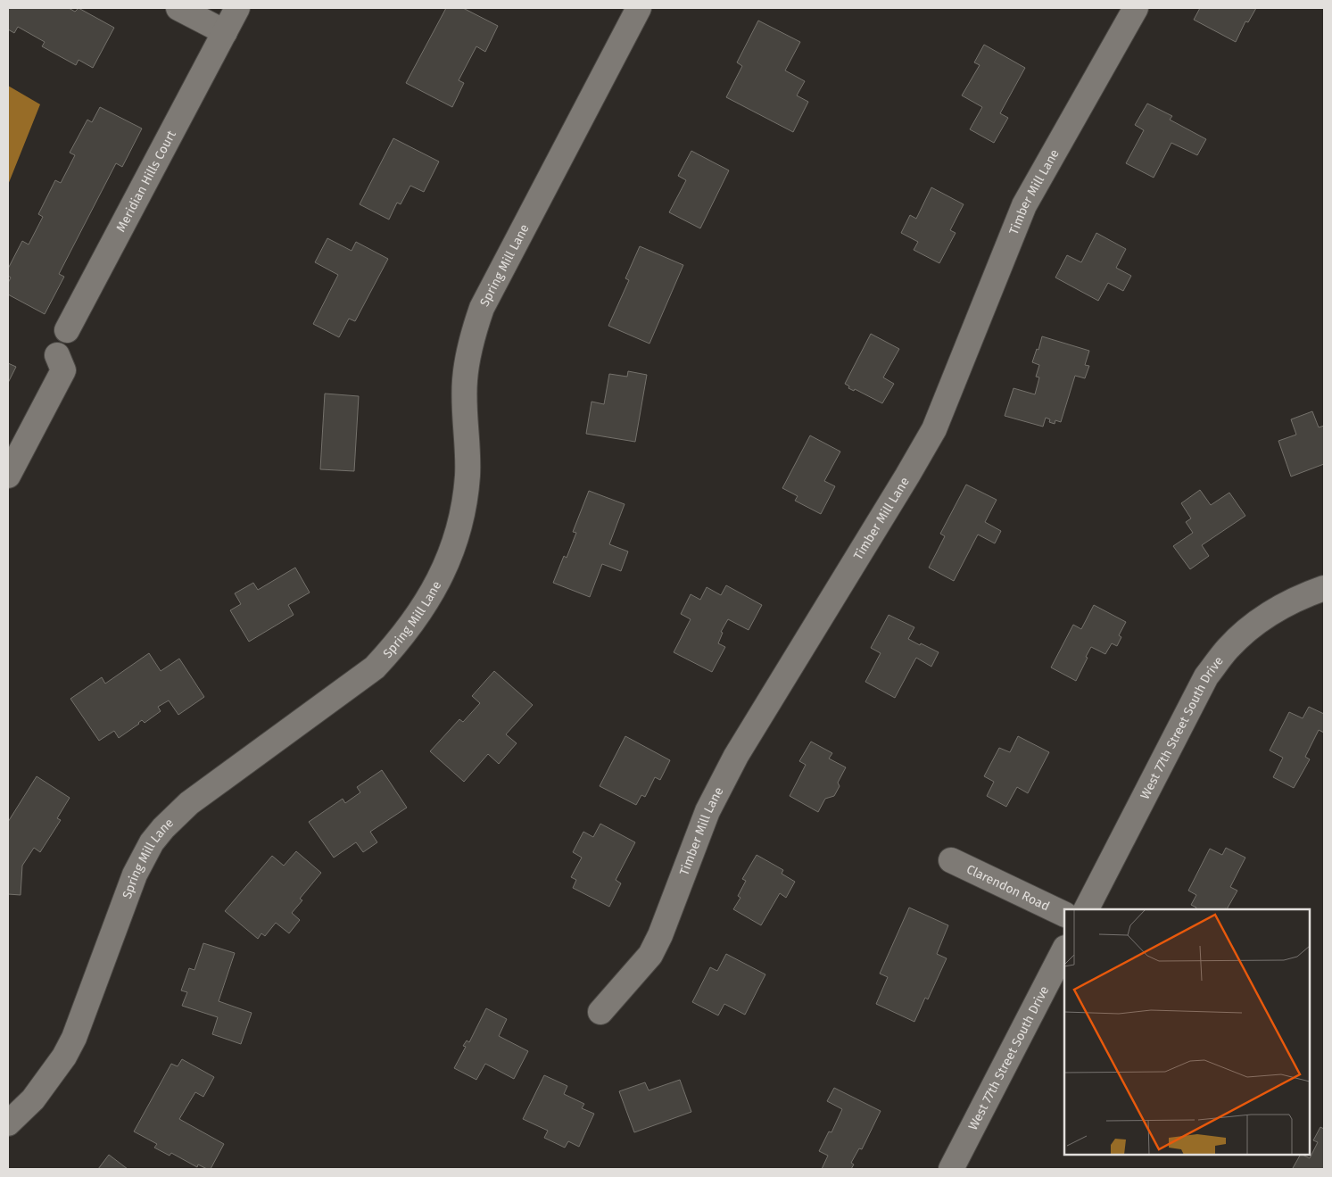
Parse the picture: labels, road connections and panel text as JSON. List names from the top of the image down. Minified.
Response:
{"streets":{"street":["Meridian Hills Court","Timber Mill Lane","Spring Mill Lane","West 77th Street South Drive","Clarendon Road"]}}
